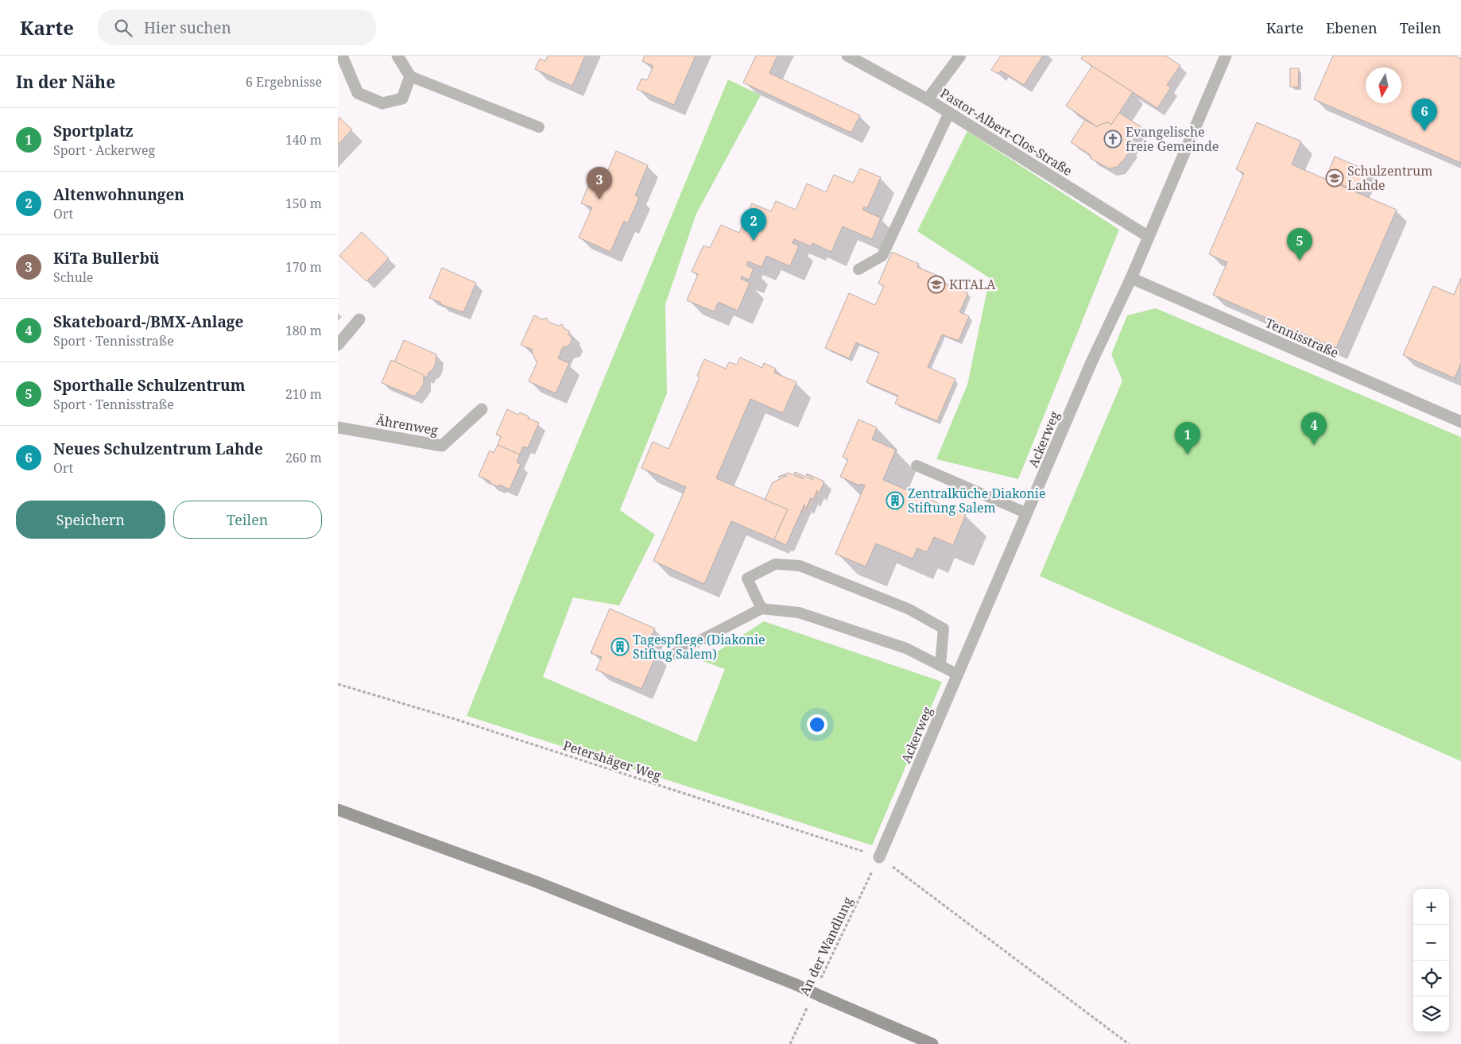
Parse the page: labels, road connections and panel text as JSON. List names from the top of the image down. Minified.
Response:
{"streets":{"street":["Pastor-Albert-Clos-Straße","Tennisstraße","Ährenweg","Ackerweg"],"path":["Petershäger Weg","An der Wandlung"]},"crossings":[["Pastor-Albert-Clos-Straße","Ackerweg"],["Tennisstraße","Ackerweg"],["Ackerweg","Petershäger Weg"],["Ackerweg","An der Wandlung"],["Petershäger Weg","An der Wandlung"]],"places":{"church":["Evangelische freie Gemeinde"],"school or university":["Schulzentrum Lahde","KITALA"],"building":["Zentralküche Diakonie Stiftung Salem","Tagespflege (Diakonie Stiftug Salem)"]},"north":"bottom","page":{"header":"Karte","search":"Hier suchen","nav":["Karte","Ebenen","Teilen"],"heading":["In der Nähe","6 Ergebnisse"],"pins":["6","3","2","5","4","1"],"list":[{"mark":"1","name":"Sportplatz","note":"Sport · Ackerweg","value":"140 m"},{"mark":"2","name":"Altenwohnungen","note":"Ort","value":"150 m"},{"mark":"3","name":"KiTa Bullerbü","note":"Schule","value":"170 m"},{"mark":"4","name":"Skateboard-/BMX-Anlage","note":"Sport · Tennisstraße","value":"180 m"},{"mark":"5","name":"Sporthalle Schulzentrum","note":"Sport · Tennisstraße","value":"210 m"},{"mark":"6","name":"Neues Schulzentrum Lahde","note":"Ort","value":"260 m"}],"buttons":["Speichern","Teilen"],"map_buttons":["+","−"]}}
